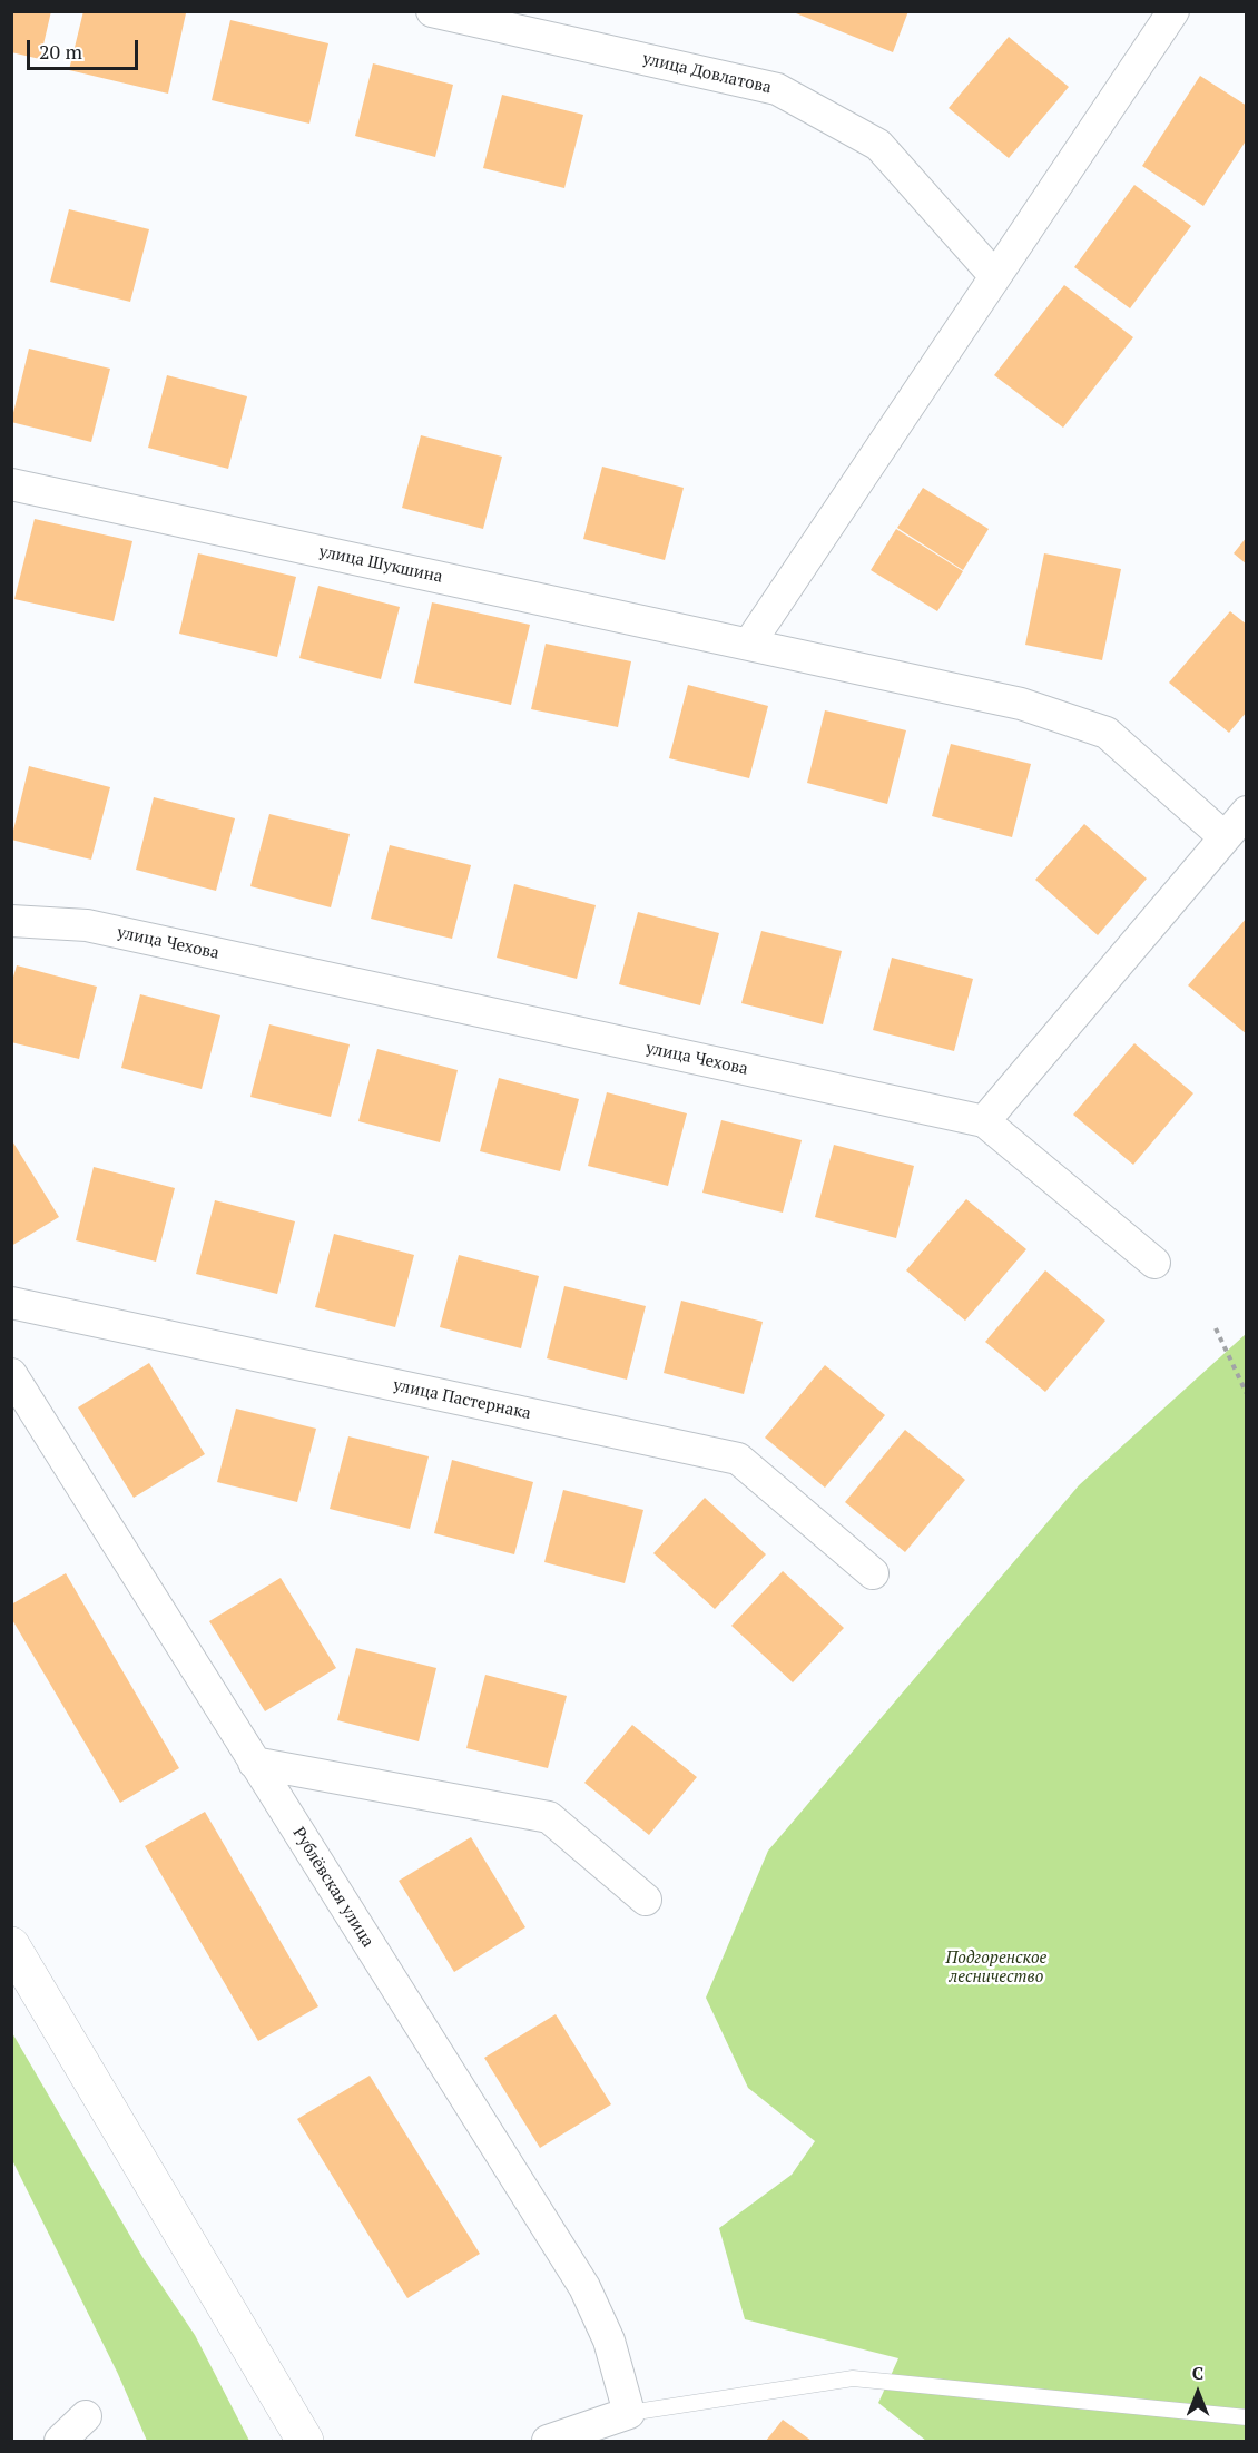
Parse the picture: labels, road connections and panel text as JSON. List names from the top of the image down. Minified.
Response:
{"streets":{"street":["улица Довлатова","улица Шукшина","улица Чехова","улица Пастернака","Рублёвская улица"]},"parks":["Подгоренское лесничество"],"scale_bar":"20 m","north":"top"}
